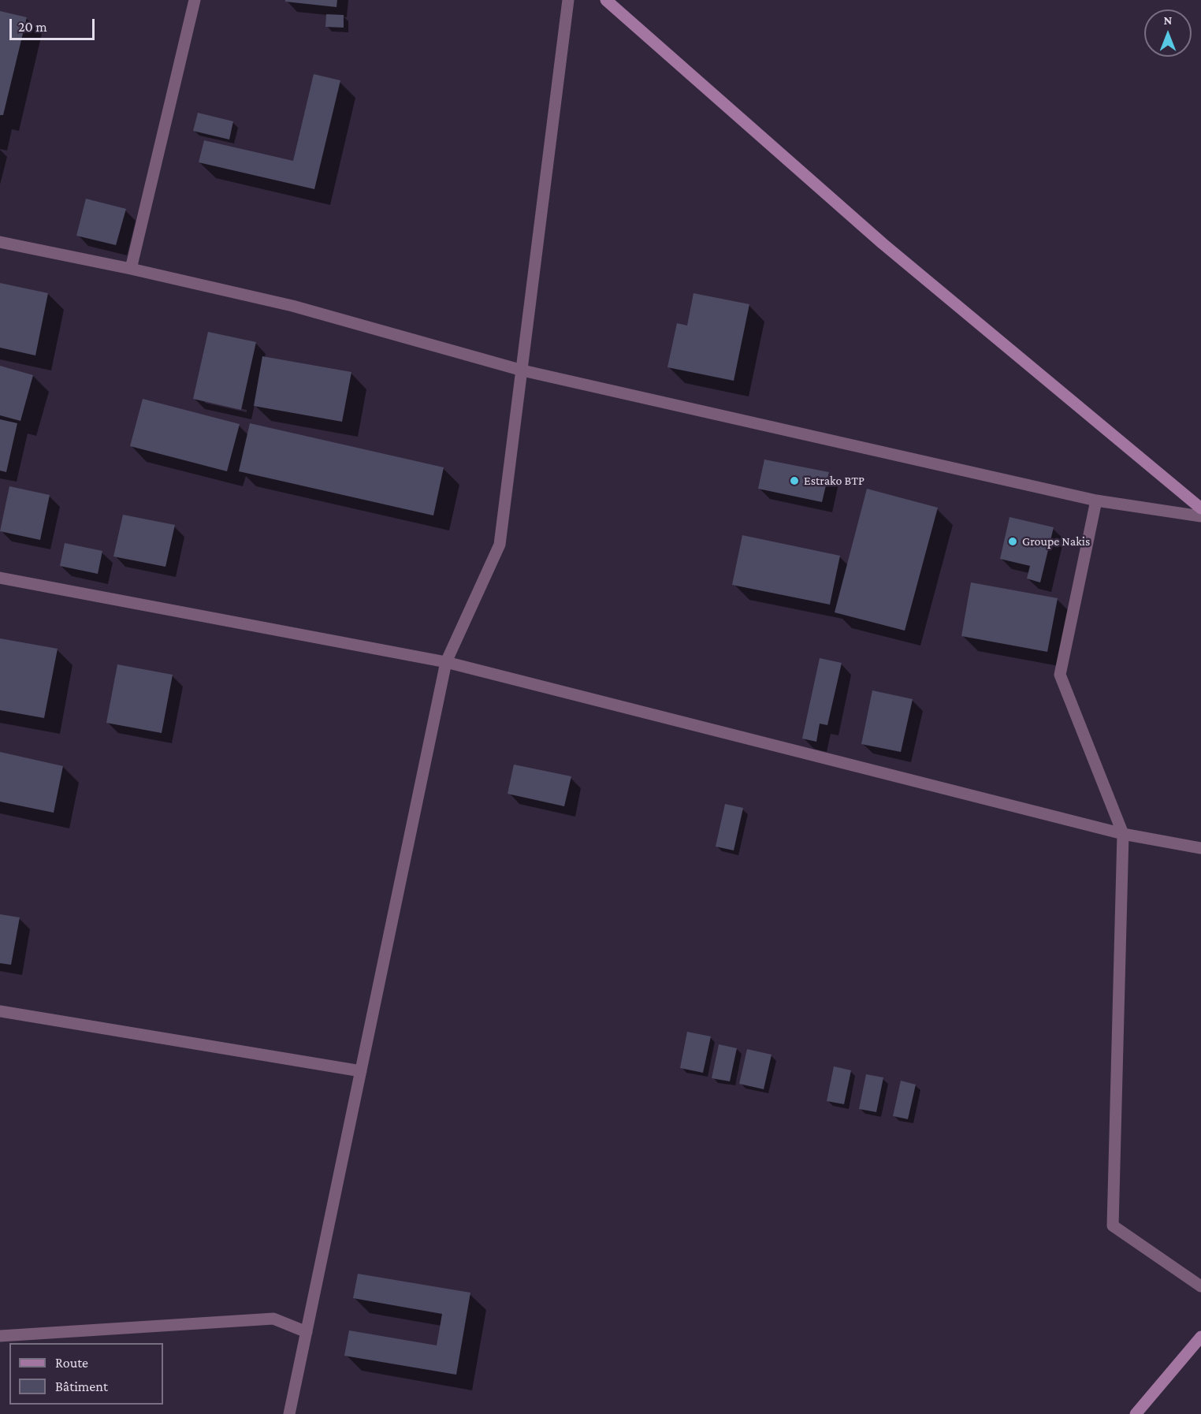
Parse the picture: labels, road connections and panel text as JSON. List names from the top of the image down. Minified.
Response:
{"places":["Estrako BTP","Groupe Nakis"],"legend":["Route","Bâtiment"],"scale_bar":"20 m","north":"top"}
